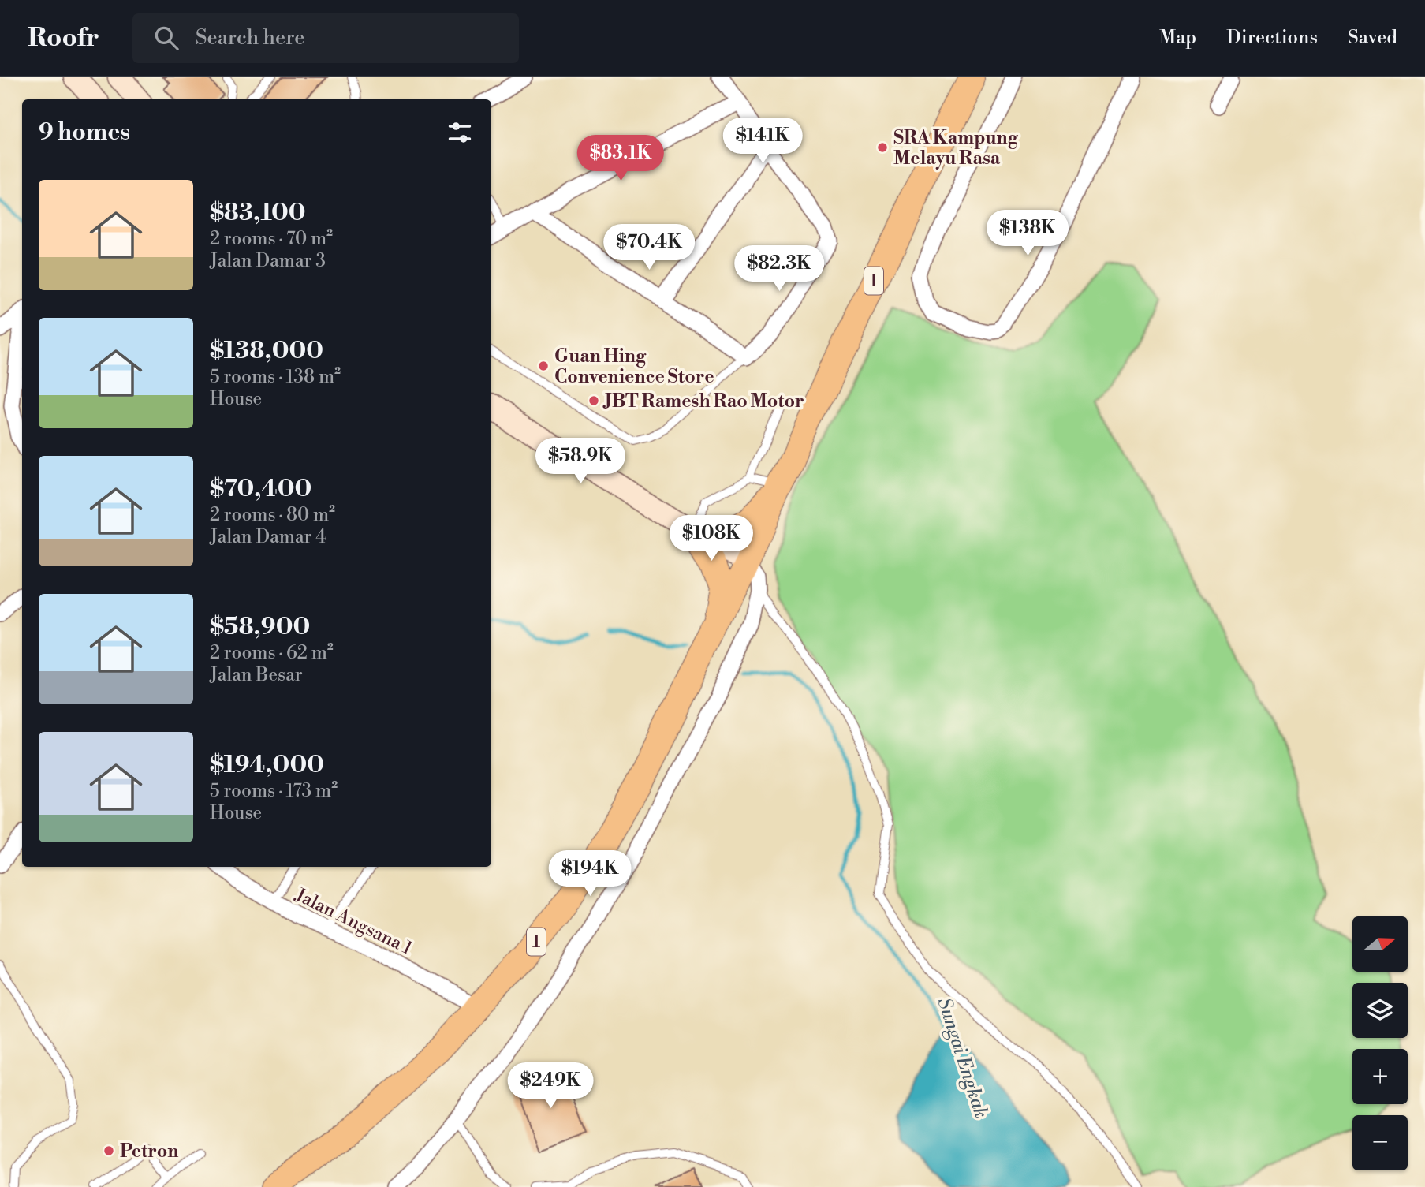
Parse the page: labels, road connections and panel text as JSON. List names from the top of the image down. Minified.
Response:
{"streets":{"main road":["1"],"street":["Jalan Angsana 1"]},"crossings":[["1","Jalan Angsana 1"]],"water":["Sungai Engkak"],"places":["SRA Kampung Melayu Rasa","Guan Hing Convenience Store","JBT Ramesh Rao Motor","Petron"],"north":"right","page":{"header":"Roofr","search":"Search here","nav":["Map","Directions","Saved"],"heading":"9 homes","price":["$141K","$83.1K","$138K","$70.4K","$82.3K","$58.9K","$108K","$194K","$249K"],"list":[{"name":"$83,100","note":"2 rooms · 70 m² · Jalan Damar 3"},{"name":"$138,000","note":"5 rooms · 138 m² · House"},{"name":"$70,400","note":"2 rooms · 80 m² · Jalan Damar 4"},{"name":"$58,900","note":"2 rooms · 62 m² · Jalan Besar"},{"name":"$194,000","note":"5 rooms · 173 m² · House"}],"map_buttons":["+","−"]}}
